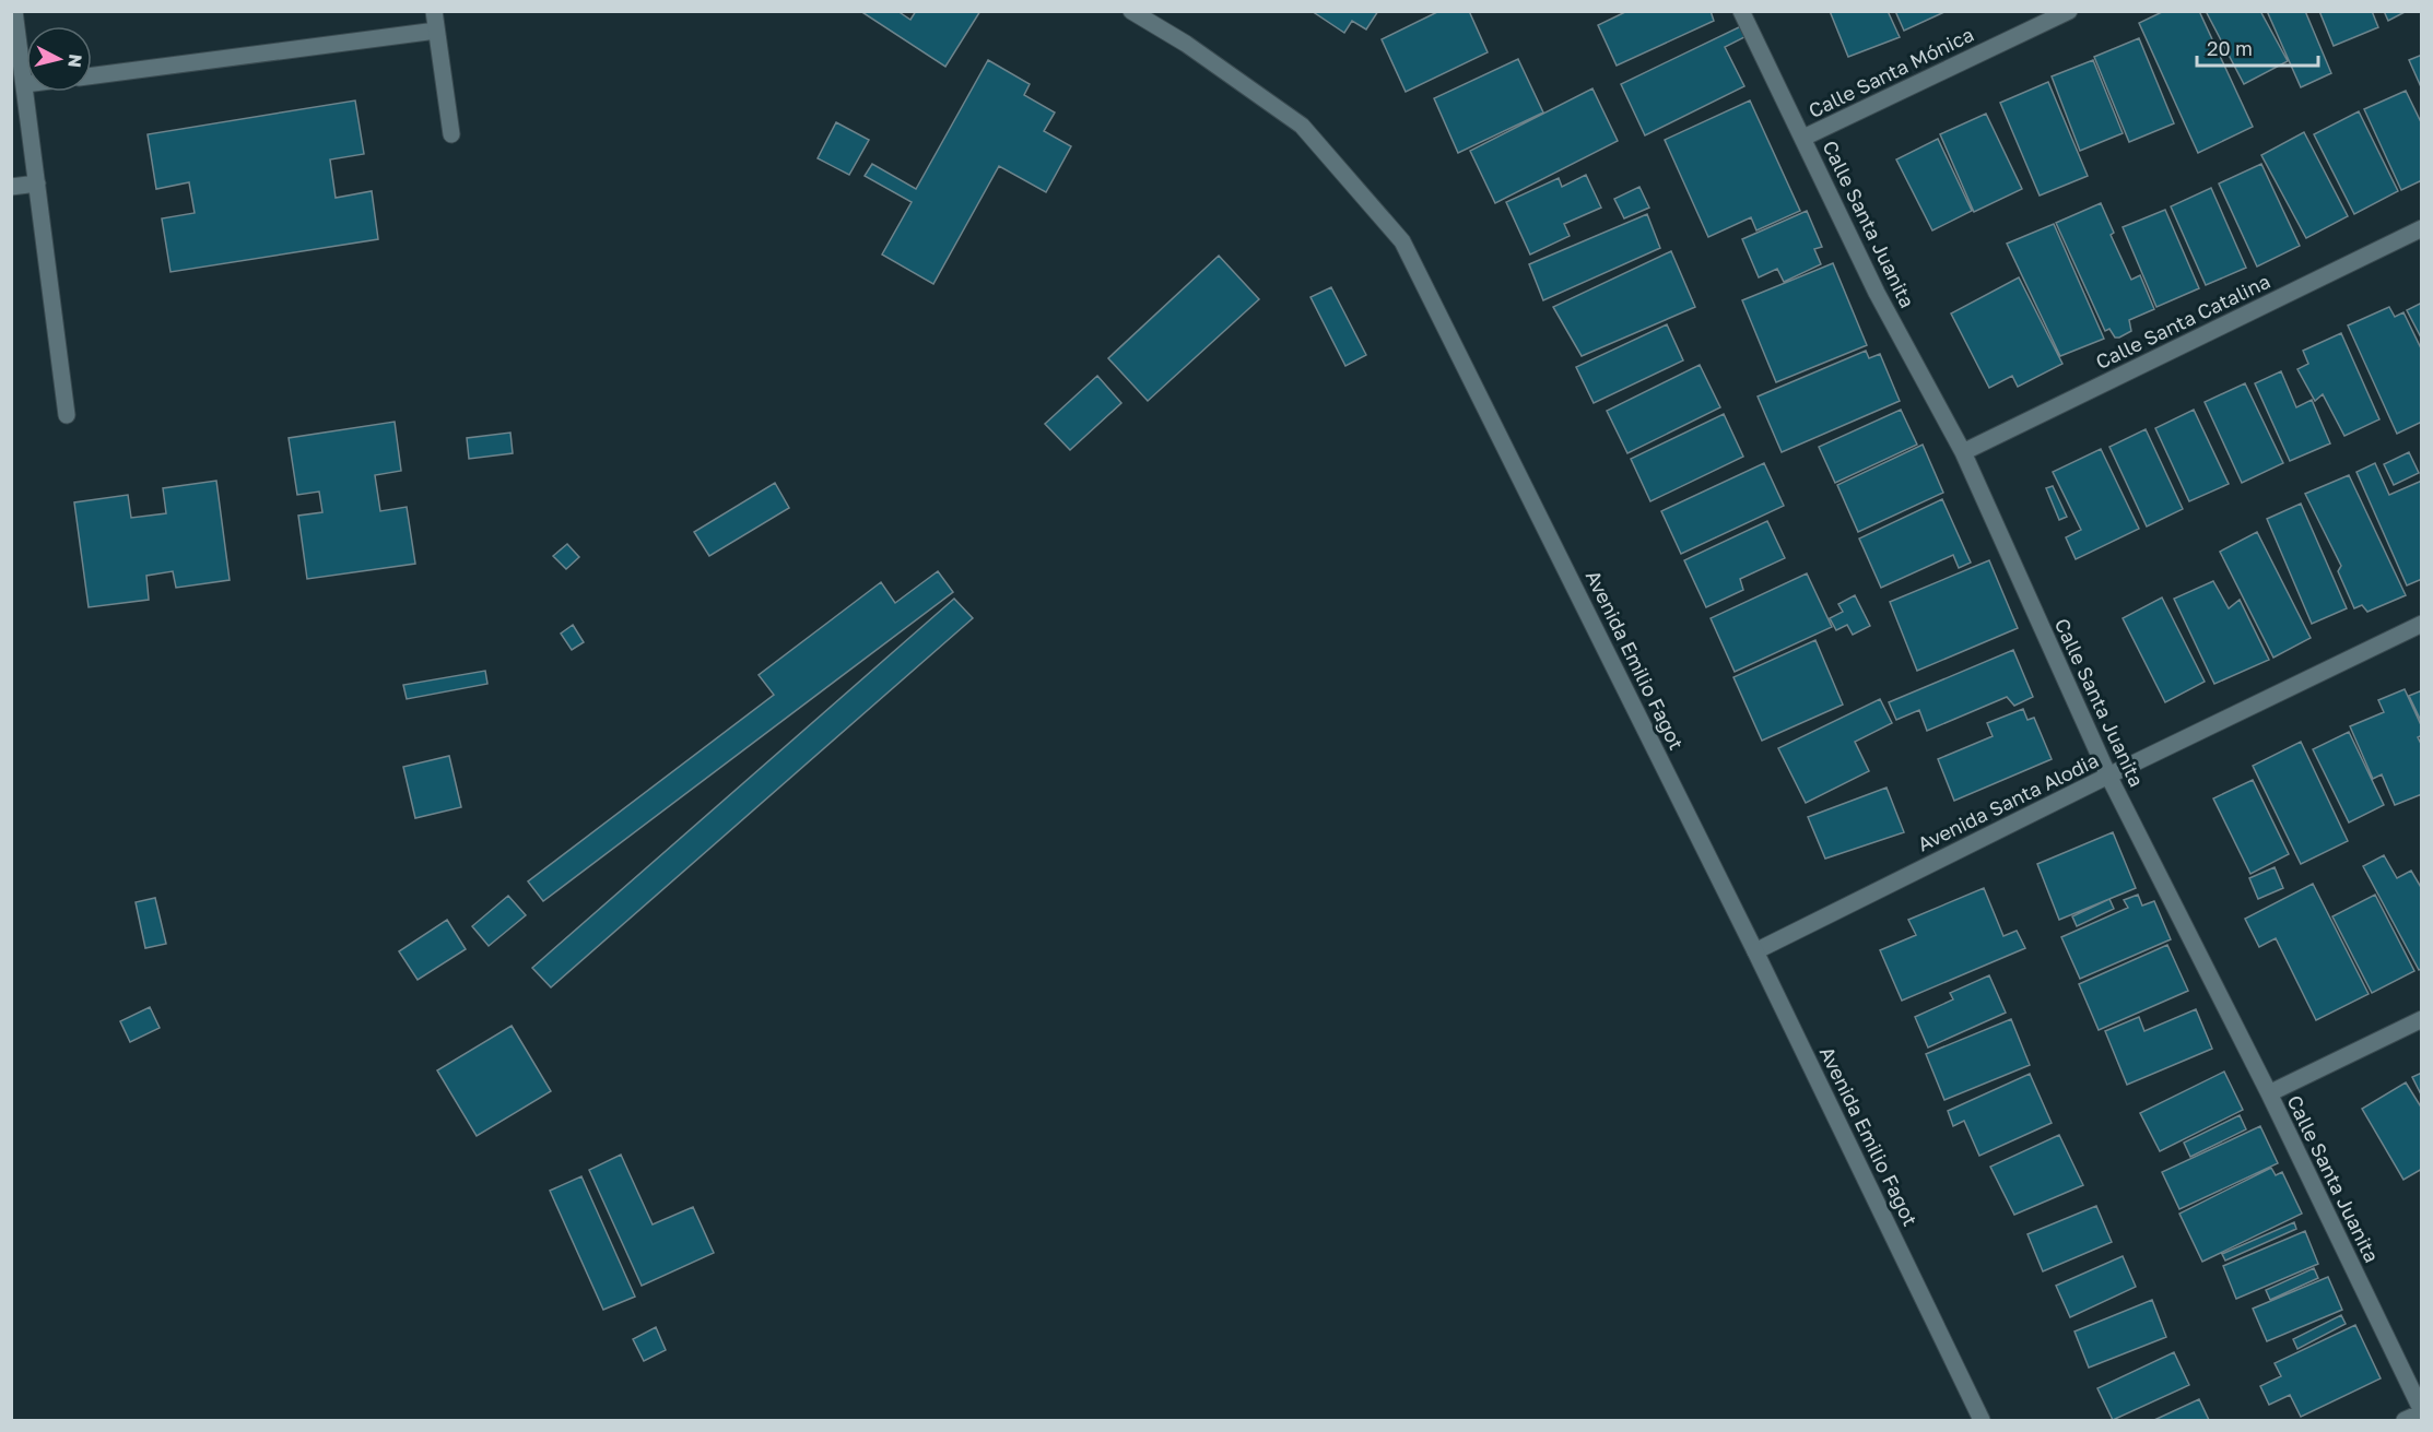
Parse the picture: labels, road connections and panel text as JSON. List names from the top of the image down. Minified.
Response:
{"streets":{"street":["Calle Santa Mónica","Calle Santa Juanita","Calle Santa Catalina","Avenida Emilio Fagot","Avenida Santa Alodia"]},"crossings":[["Calle Santa Mónica","Calle Santa Juanita"],["Calle Santa Juanita","Calle Santa Catalina"],["Calle Santa Juanita","Avenida Santa Alodia"],["Avenida Emilio Fagot","Avenida Santa Alodia"]],"scale_bar":"20 m","north":"right"}
